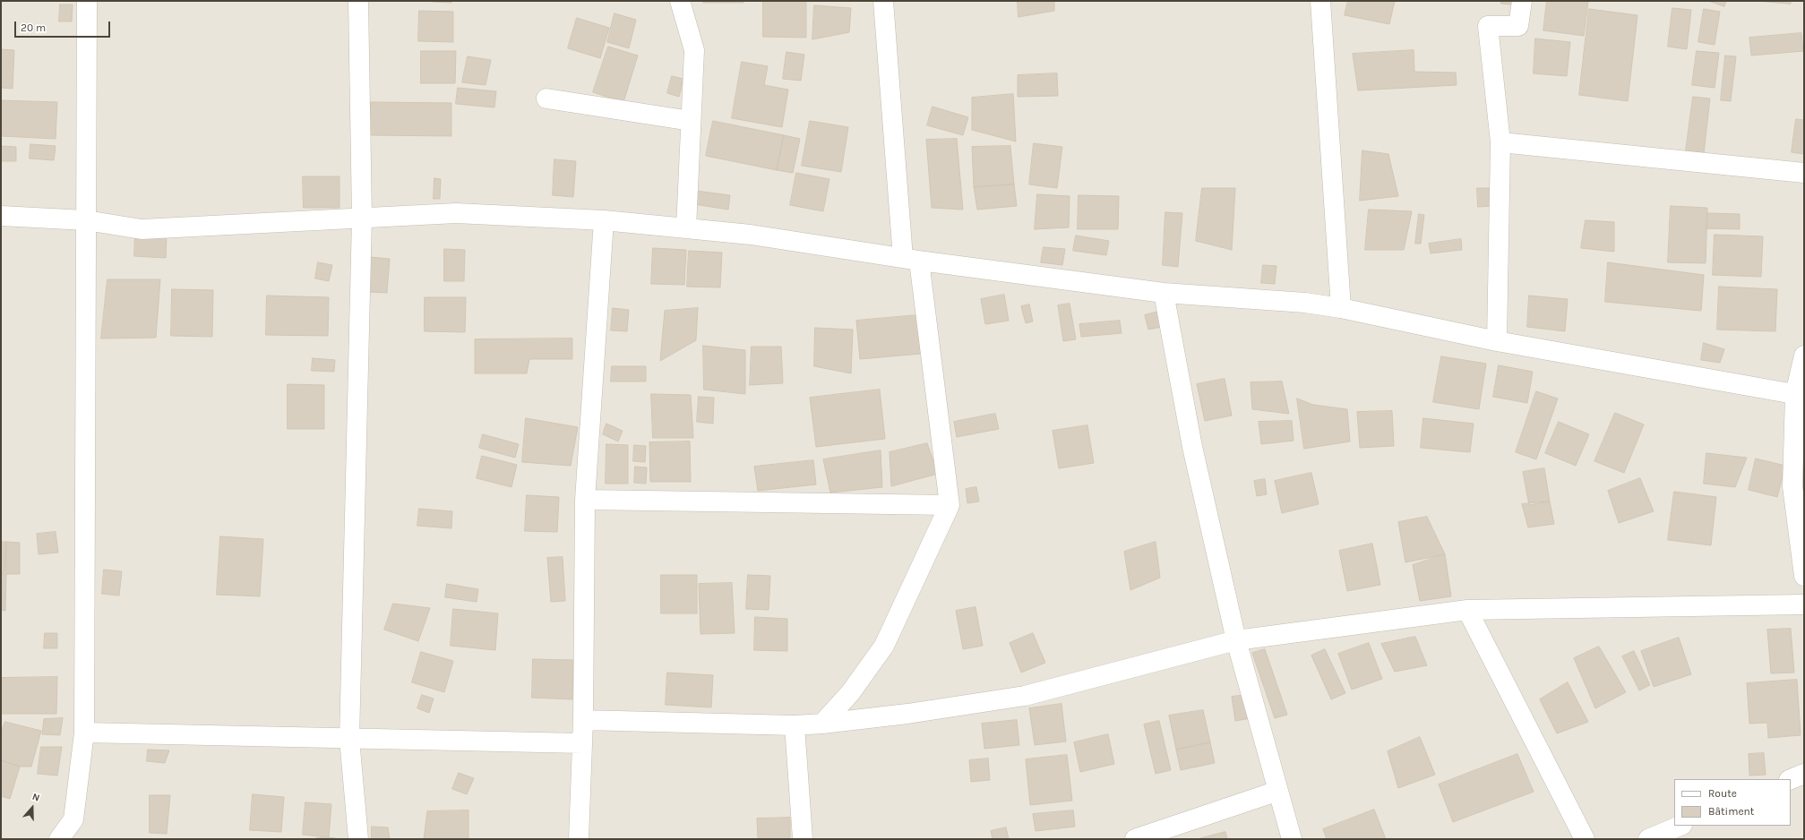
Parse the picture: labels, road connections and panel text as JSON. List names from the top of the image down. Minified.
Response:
{"legend":["Route","Bâtiment"],"scale_bar":"20 m","north":"top"}
